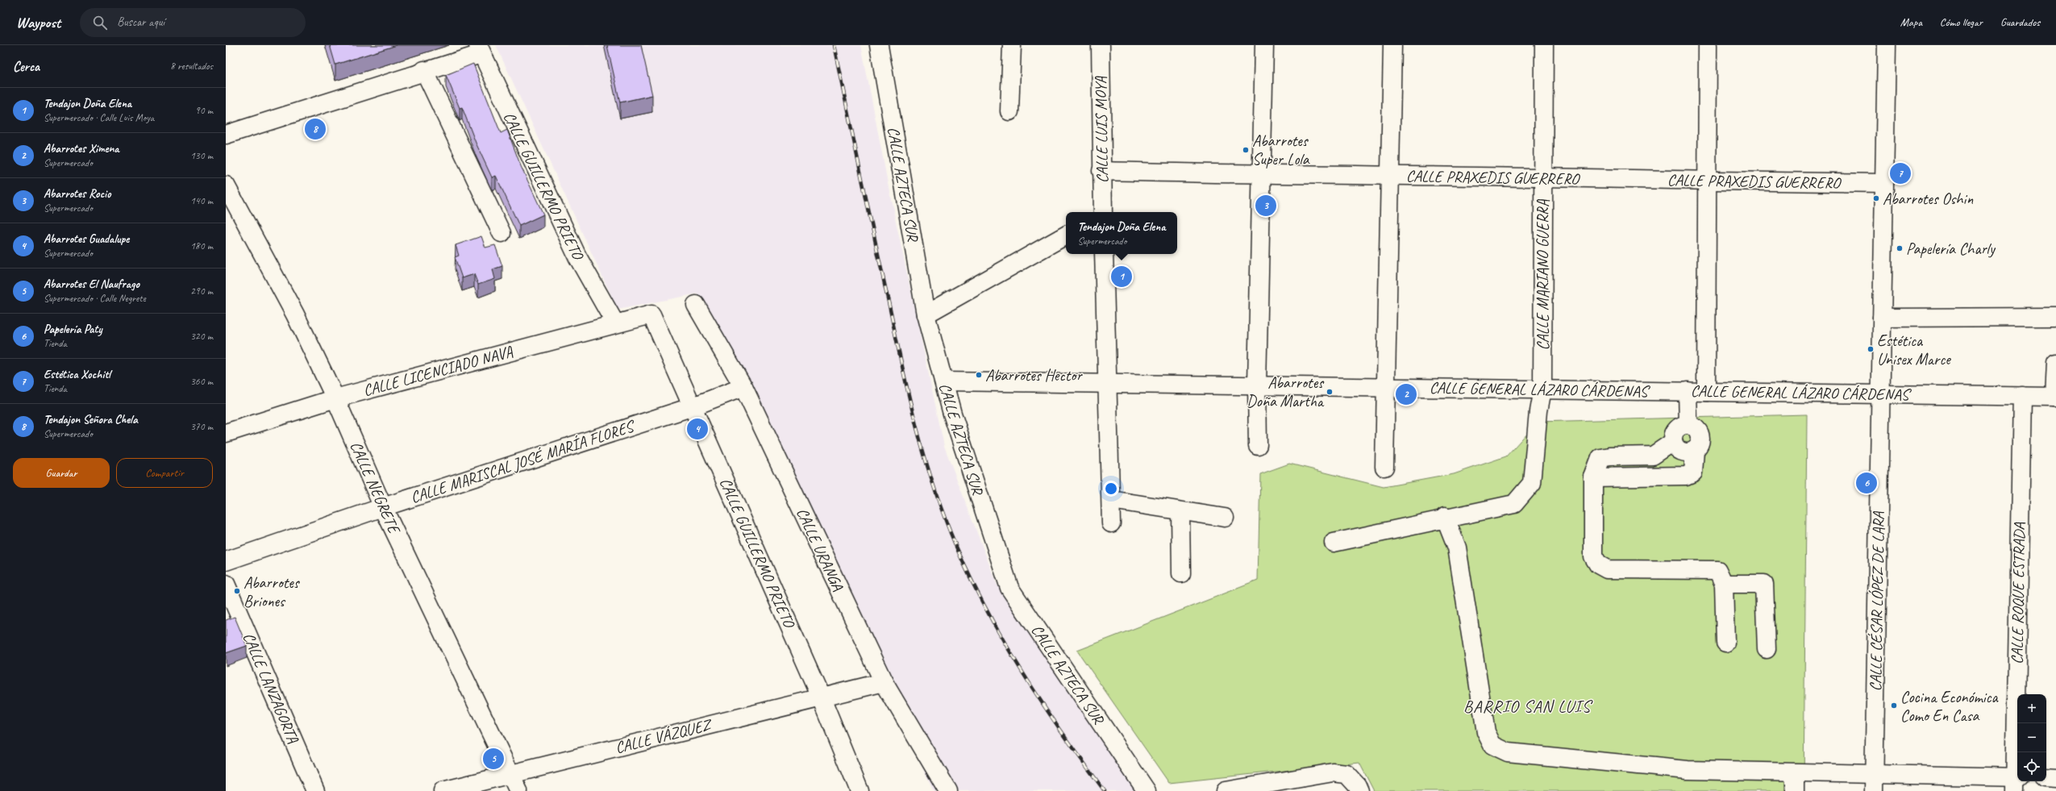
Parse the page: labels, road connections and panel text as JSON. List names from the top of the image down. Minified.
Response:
{"streets":{"street":["CALLE LUIS MOYA","CALLE PRAXEDIS GUERRERO","CALLE AZTECA SUR","CALLE GUILLERMO PRIETO","CALLE MARIANO GUERRA","CALLE LICENCIADO NAVA","CALLE GENERAL LÁZARO CÁRDENAS","CALLE MARISCAL JOSÉ MARÍA FLORES","CALLE NEGRETE","CALLE URANGA","CALLE ROQUE ESTRADA","CALLE CÉSAR LÓPEZ DE LARA","CALLE LANZAGORTA","CALLE VÁZQUEZ"]},"crossings":[["CALLE LUIS MOYA","CALLE PRAXEDIS GUERRERO"],["CALLE PRAXEDIS GUERRERO","CALLE MARIANO GUERRA"],["CALLE PRAXEDIS GUERRERO","CALLE CÉSAR LÓPEZ DE LARA"],["CALLE AZTECA SUR","CALLE GENERAL LÁZARO CÁRDENAS"],["CALLE GUILLERMO PRIETO","CALLE LICENCIADO NAVA"],["CALLE GUILLERMO PRIETO","CALLE MARISCAL JOSÉ MARÍA FLORES"],["CALLE GUILLERMO PRIETO","CALLE VÁZQUEZ"],["CALLE MARIANO GUERRA","CALLE GENERAL LÁZARO CÁRDENAS"],["CALLE LICENCIADO NAVA","CALLE NEGRETE"],["CALLE GENERAL LÁZARO CÁRDENAS","CALLE ROQUE ESTRADA"],["CALLE GENERAL LÁZARO CÁRDENAS","CALLE CÉSAR LÓPEZ DE LARA"],["CALLE MARISCAL JOSÉ MARÍA FLORES","CALLE NEGRETE"],["CALLE MARISCAL JOSÉ MARÍA FLORES","CALLE URANGA"],["CALLE NEGRETE","CALLE VÁZQUEZ"],["CALLE URANGA","CALLE VÁZQUEZ"]],"districts":["BARRIO SAN LUIS"],"places":["Abarrotes Super Lola","Abarrotes Oshin","Papelería Charly","Estética Unisex Marce","Abarrotes Hector","Abarrotes Doña Martha","Abarrotes Briones","Cocina Económica Como En Casa"],"page":{"header":"Waypost","search":"Buscar aquí","nav":["Mapa","Cómo llegar","Guardados"],"heading":["Cerca","8 resultados"],"list":[{"mark":"1","name":"Tendajon Doña Elena","note":"Supermercado · Calle Luis Moya","value":"90 m"},{"mark":"2","name":"Abarrotes Ximena","note":"Supermercado","value":"130 m"},{"mark":"3","name":"Abarrotes Rocio","note":"Supermercado","value":"140 m"},{"mark":"4","name":"Abarrotes Guadalupe","note":"Supermercado","value":"180 m"},{"mark":"5","name":"Abarrotes El Naufrago","note":"Supermercado · Calle Negrete","value":"290 m"},{"mark":"6","name":"Papelería Paty","note":"Tienda","value":"320 m"},{"mark":"7","name":"Estética Xochitl","note":"Tienda","value":"360 m"},{"mark":"8","name":"Tendajon Señora Chela","note":"Supermercado","value":"370 m"}],"pins":["8","7","3","1","2","4","6","5"],"popup":["Tendajon Doña Elena","Supermercado"],"buttons":["Guardar","Compartir"],"map_buttons":["+","−"]}}
